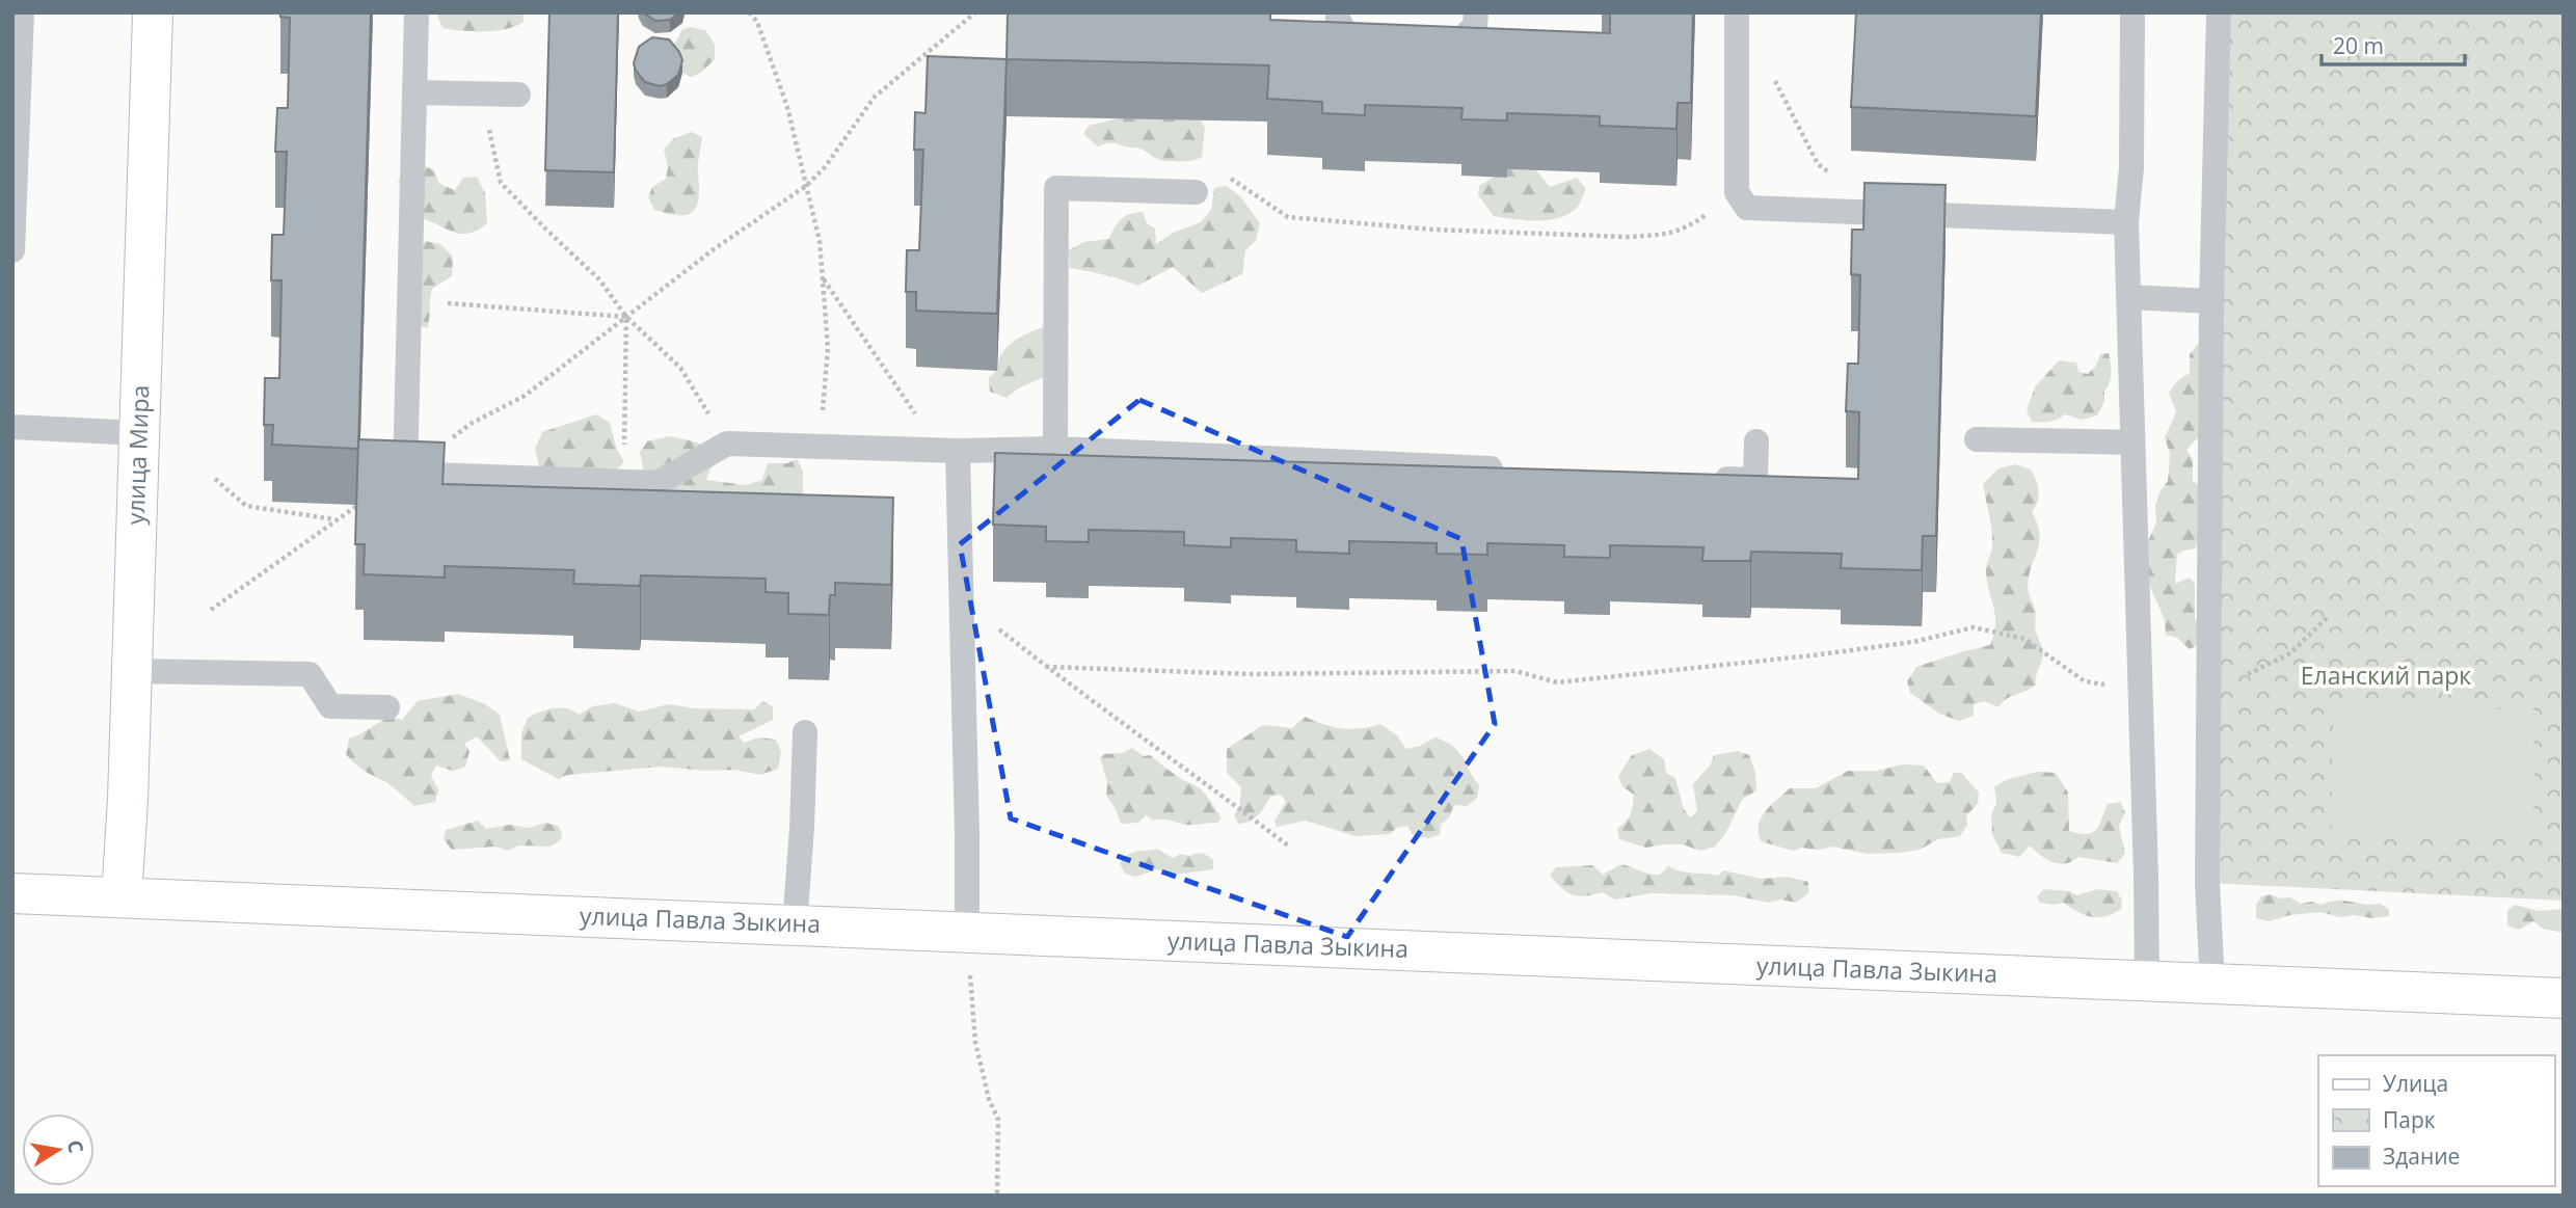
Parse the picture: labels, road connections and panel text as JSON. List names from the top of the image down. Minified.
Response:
{"streets":{"main road":["улица Мира","улица Павла Зыкина"]},"crossings":[["улица Мира","улица Павла Зыкина"]],"parks":["Еланский парк"],"legend":["Улица","Парк","Здание"],"scale_bar":"20 m","north":"right"}
